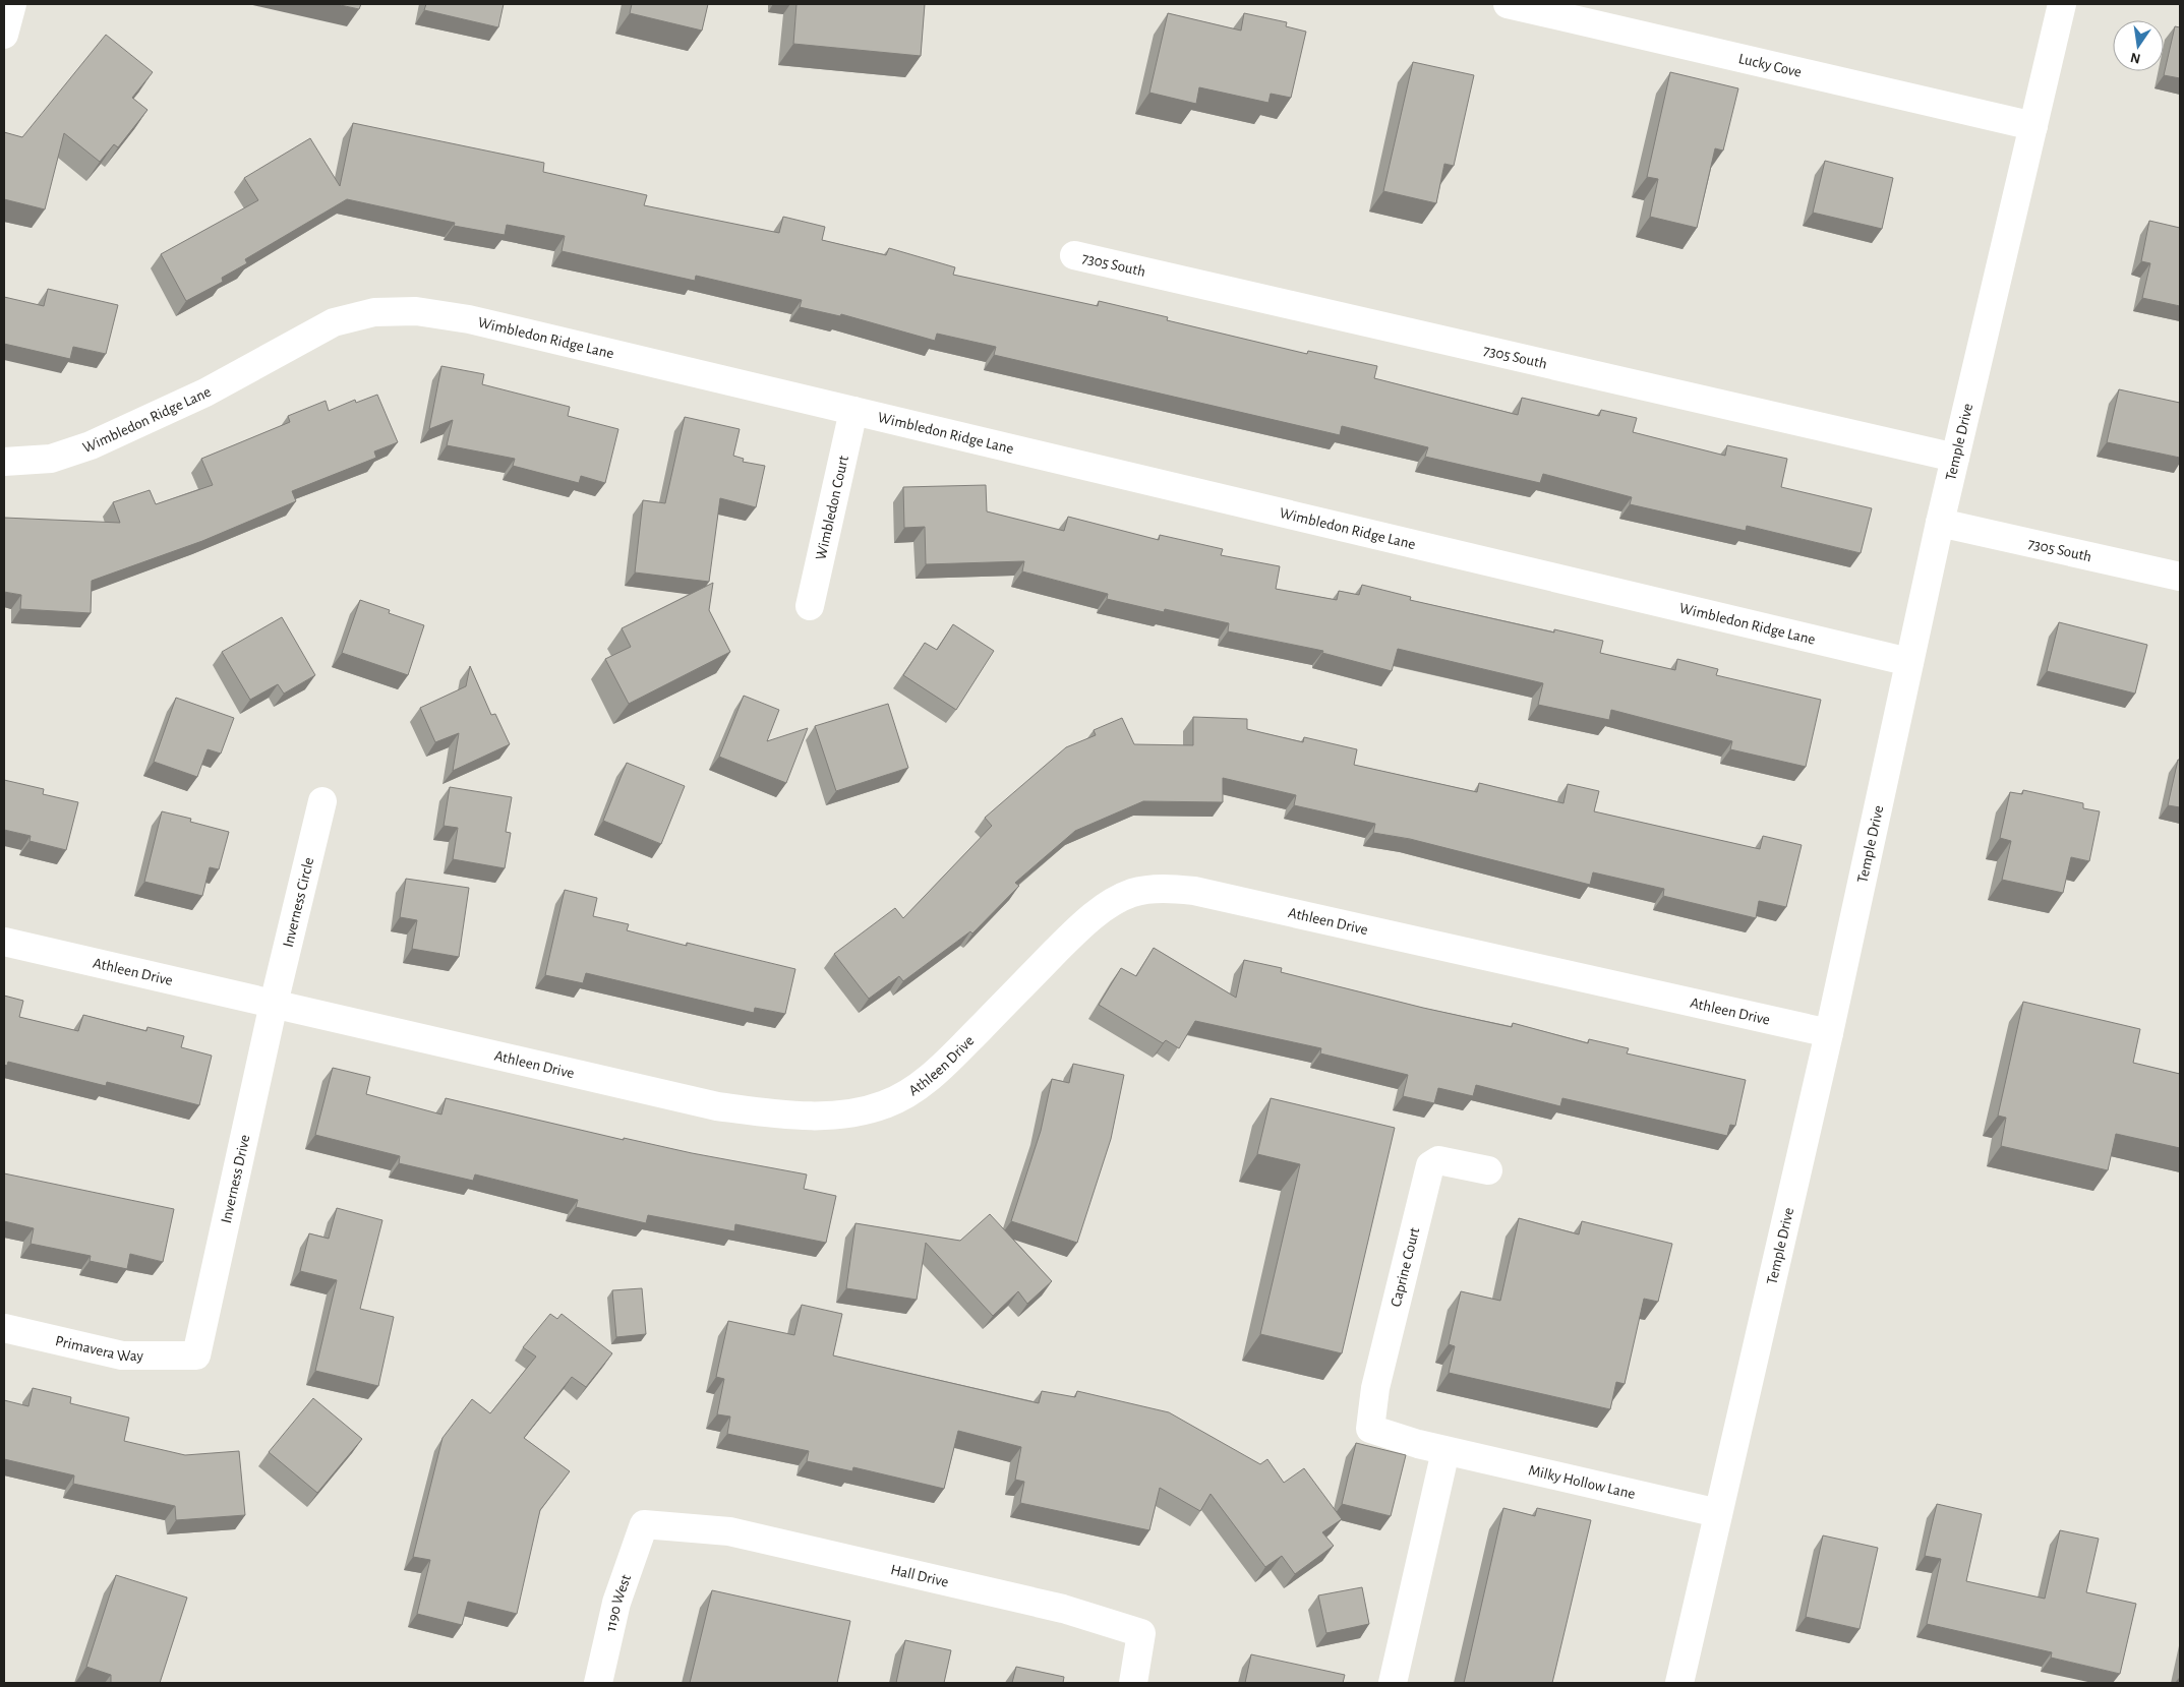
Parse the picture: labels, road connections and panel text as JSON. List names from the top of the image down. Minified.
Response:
{"streets":{"street":["Lucky Cove","7305 South","Wimbledon Ridge Lane","Temple Drive","Wimbledon Court","Inverness Circle","Athleen Drive","Inverness Drive","Caprine Court","Primavera Way","Milky Hollow Lane","Hall Drive","1190 West"]},"crossings":[["Lucky Cove","Temple Drive"],["7305 South","Temple Drive"],["Wimbledon Ridge Lane","Temple Drive"],["Wimbledon Ridge Lane","Wimbledon Court"],["Temple Drive","Athleen Drive"],["Temple Drive","Milky Hollow Lane"],["Inverness Circle","Athleen Drive"],["Inverness Circle","Inverness Drive"],["Athleen Drive","Inverness Drive"],["Inverness Drive","Primavera Way"],["Caprine Court","Milky Hollow Lane"],["Hall Drive","1190 West"]],"north":"bottom"}
